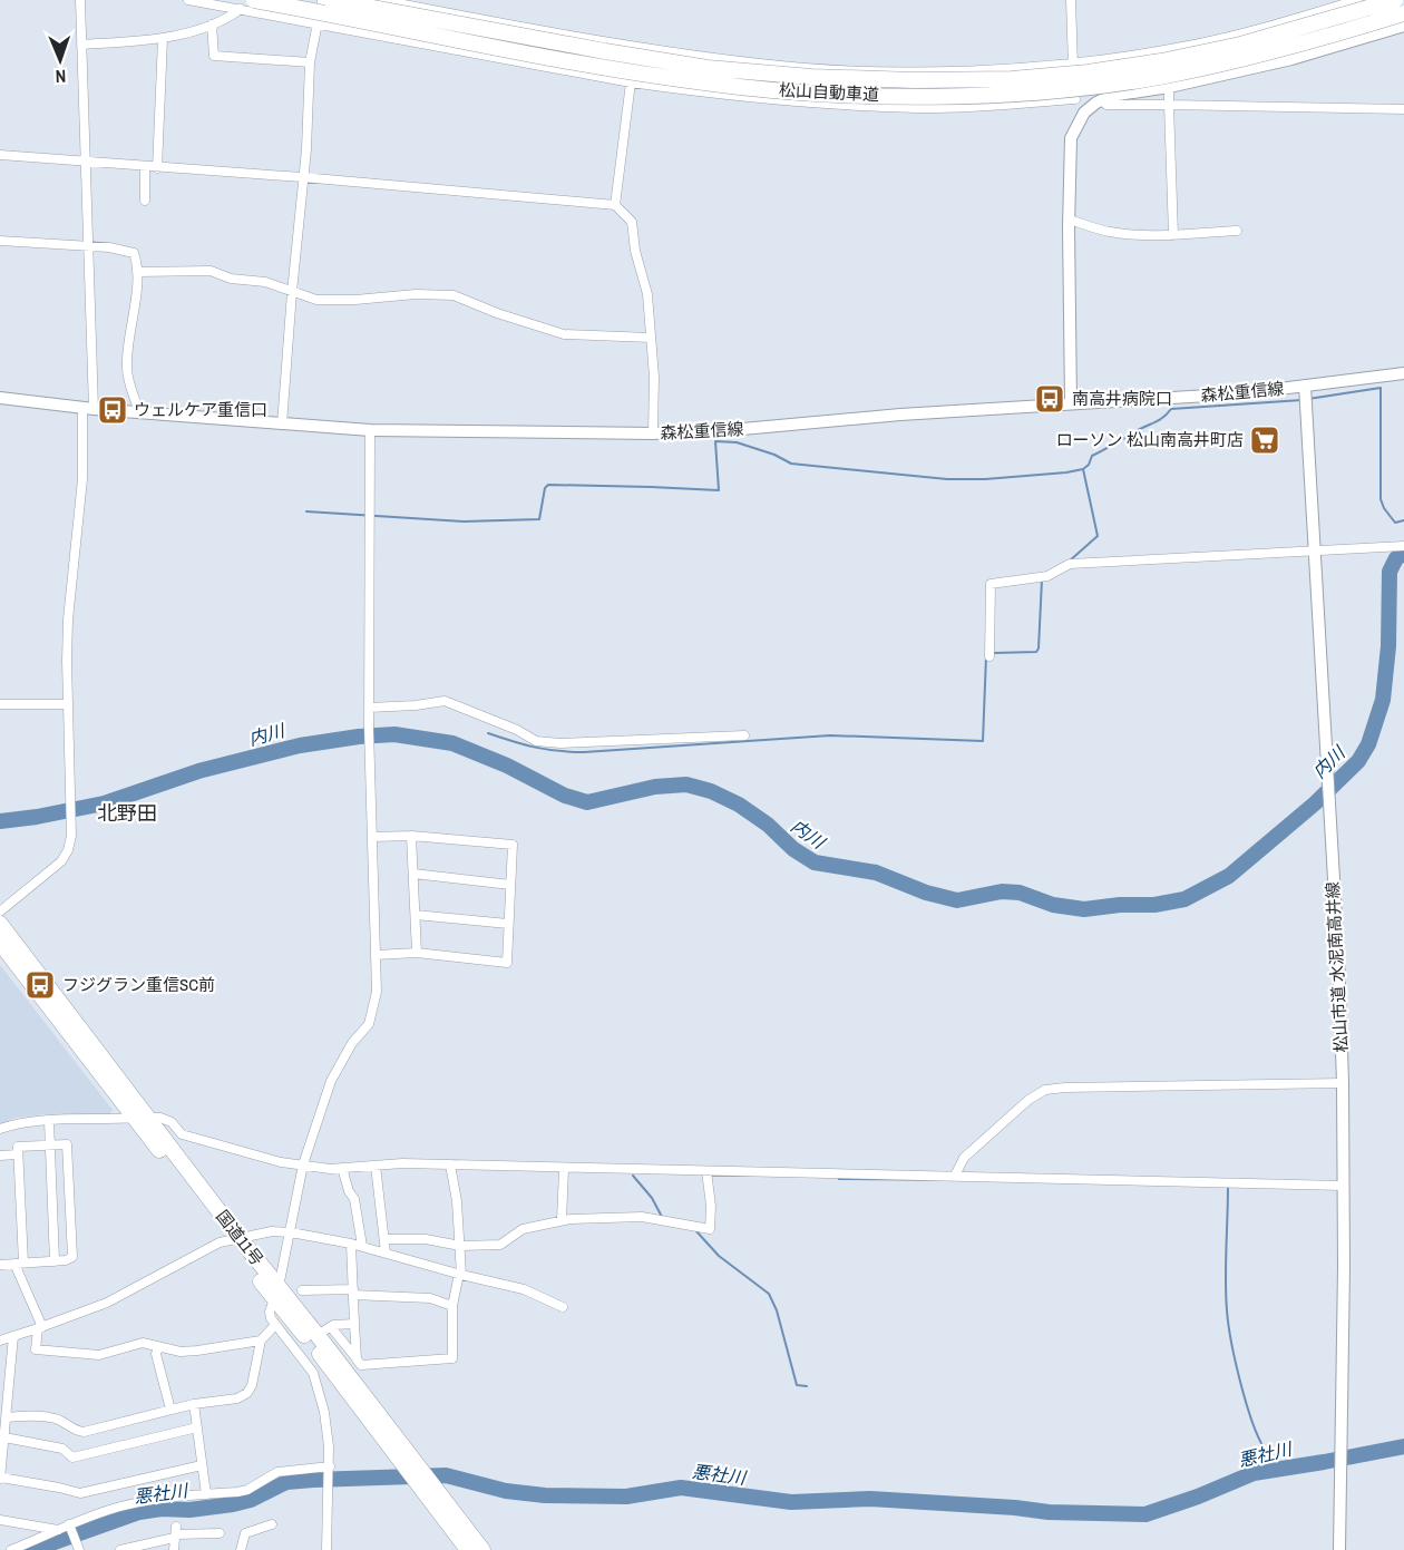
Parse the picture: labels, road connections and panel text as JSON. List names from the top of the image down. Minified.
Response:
{"streets":{"highway":["松山自動車道","国道11号"],"street":["森松重信線","松山市道 水泥南高井線"]},"crossings":[["森松重信線","松山市道 水泥南高井線"]],"districts":["北野田"],"water":["内川","悪社川"],"places":{"bus stop":["南高井病院口","ウェルケア重信口","フジグラン重信SC前"],"supermarket":["ローソン 松山南高井町店"]},"north":"bottom"}
